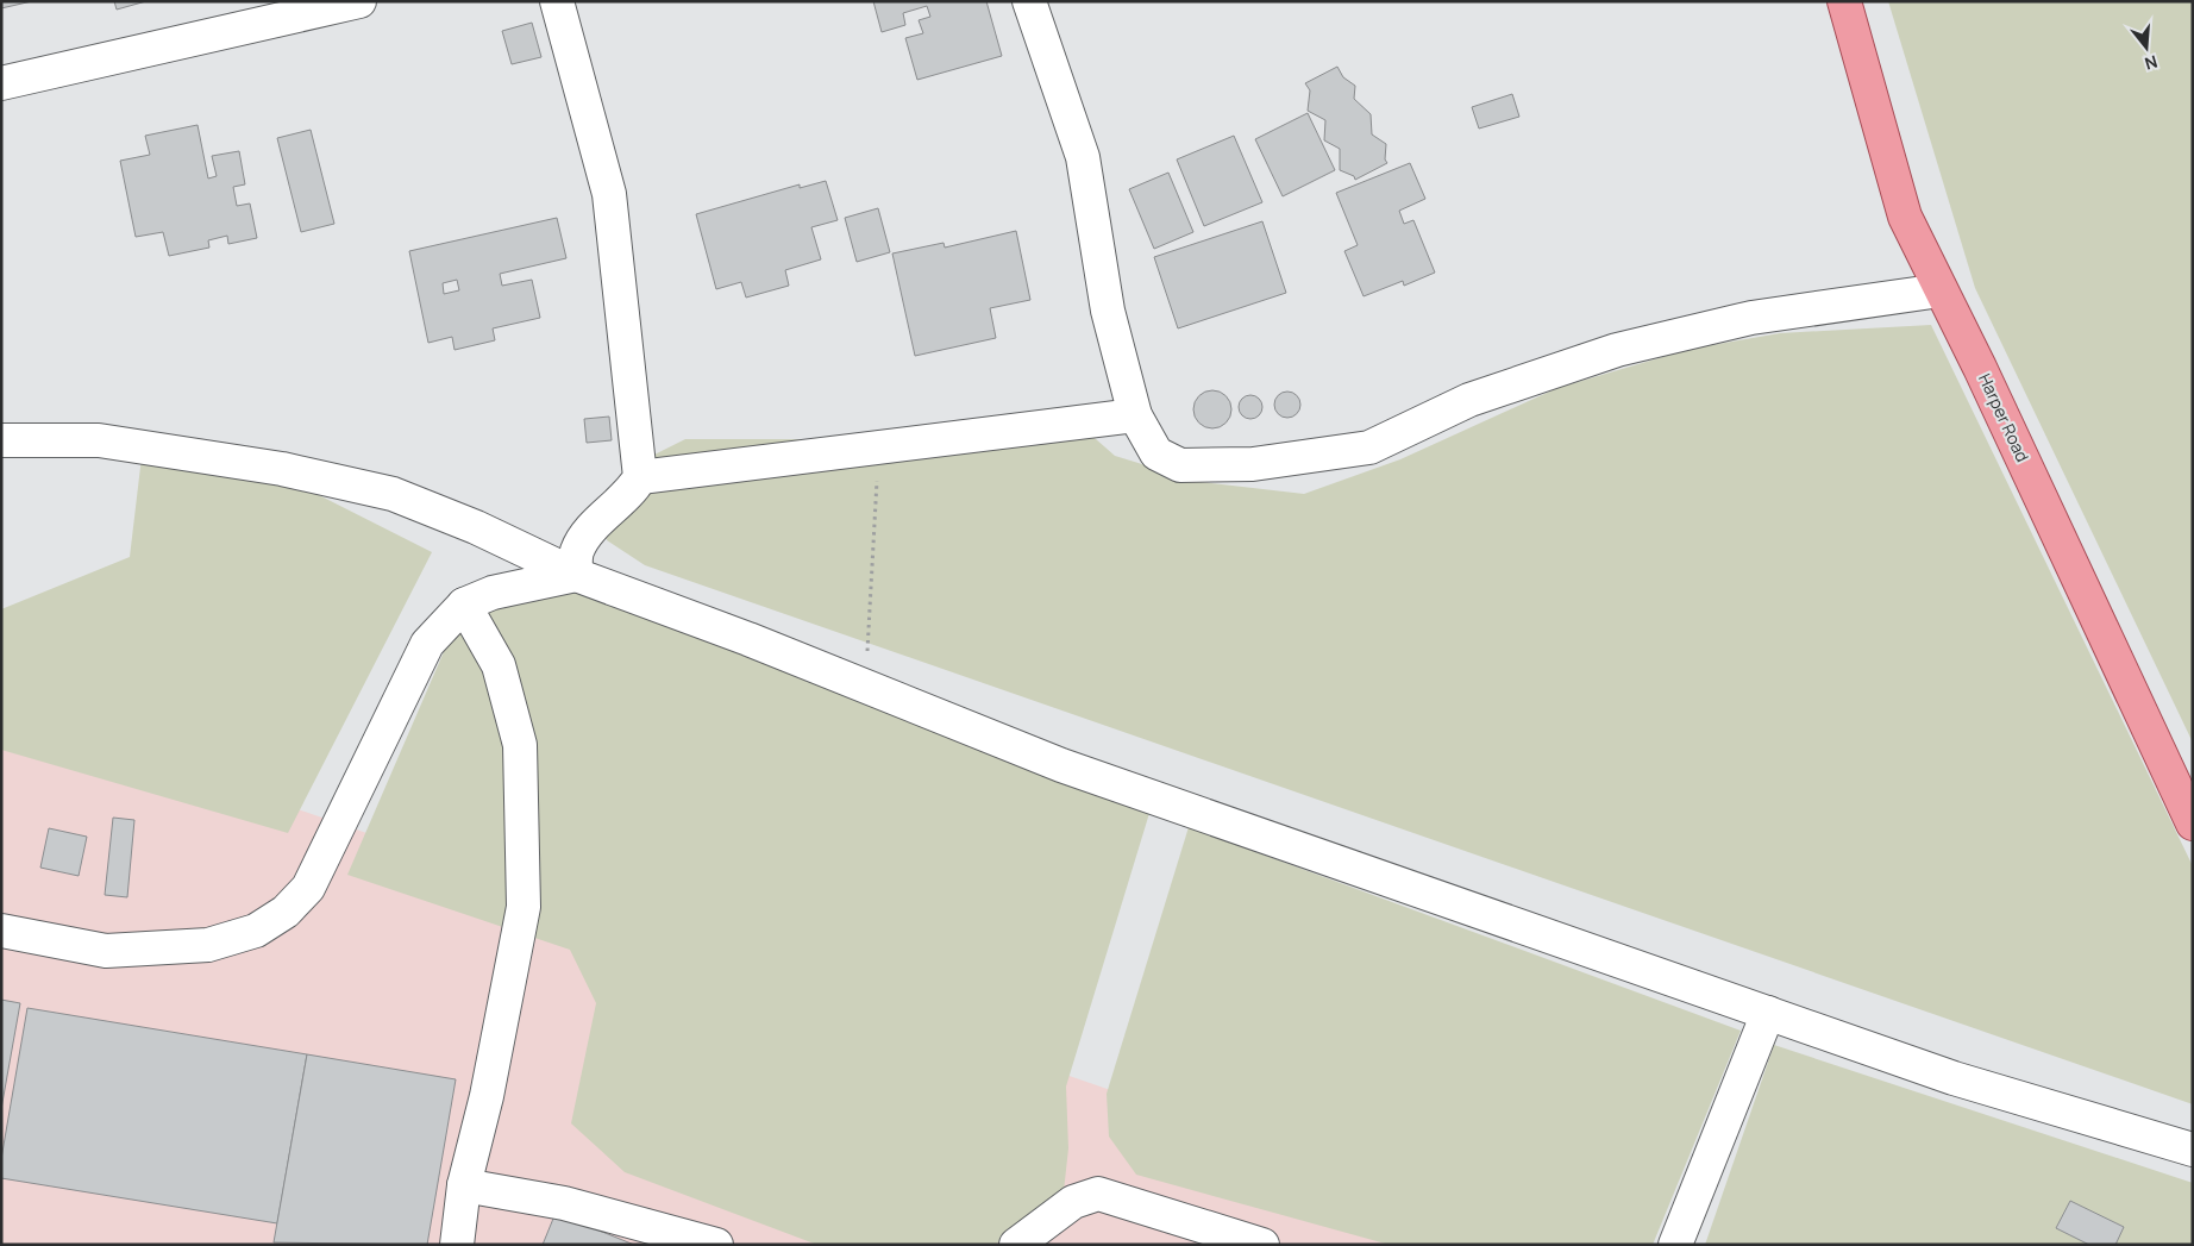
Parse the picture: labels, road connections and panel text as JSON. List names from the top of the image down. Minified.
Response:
{"streets":{"main road":["Harper Road"]},"north":"bottom"}
